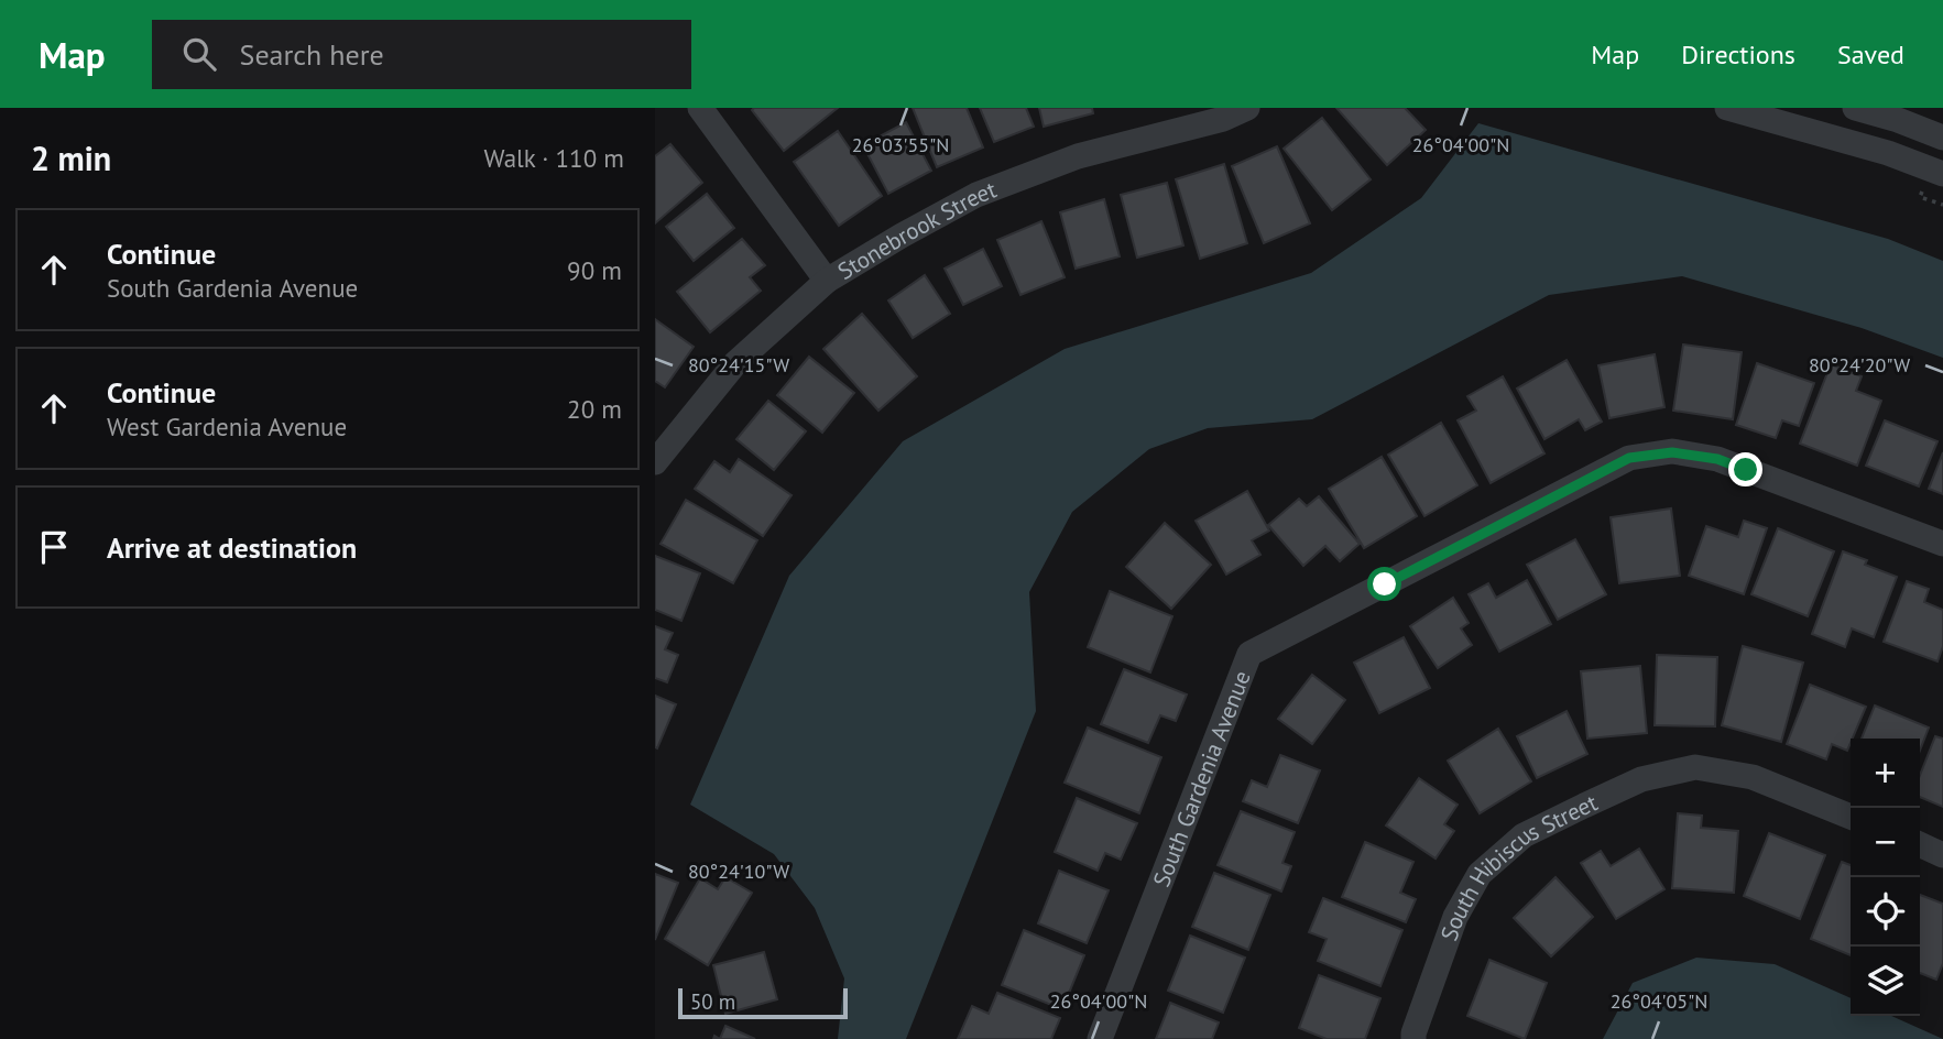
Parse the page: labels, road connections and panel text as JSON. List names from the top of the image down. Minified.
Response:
{"streets":{"street":["Stonebrook Street","South Gardenia Avenue","South Hibiscus Street"]},"scale_bar":"50 m","page":{"header":"Map","search":"Search here","nav":["Map","Directions","Saved"],"heading":["2 min","Walk · 110 m"],"list":[["Continue","South Gardenia Avenue","90 m"],["Continue","West Gardenia Avenue","20 m"],"Arrive at destination"],"map_buttons":["+","−"],"scale":"50 m"},"coordinates":["26°04'00\"N","26°03'55\"N","80°24'20\"W","80°24'15\"W","80°24'10\"W","26°04'05\"N"]}
